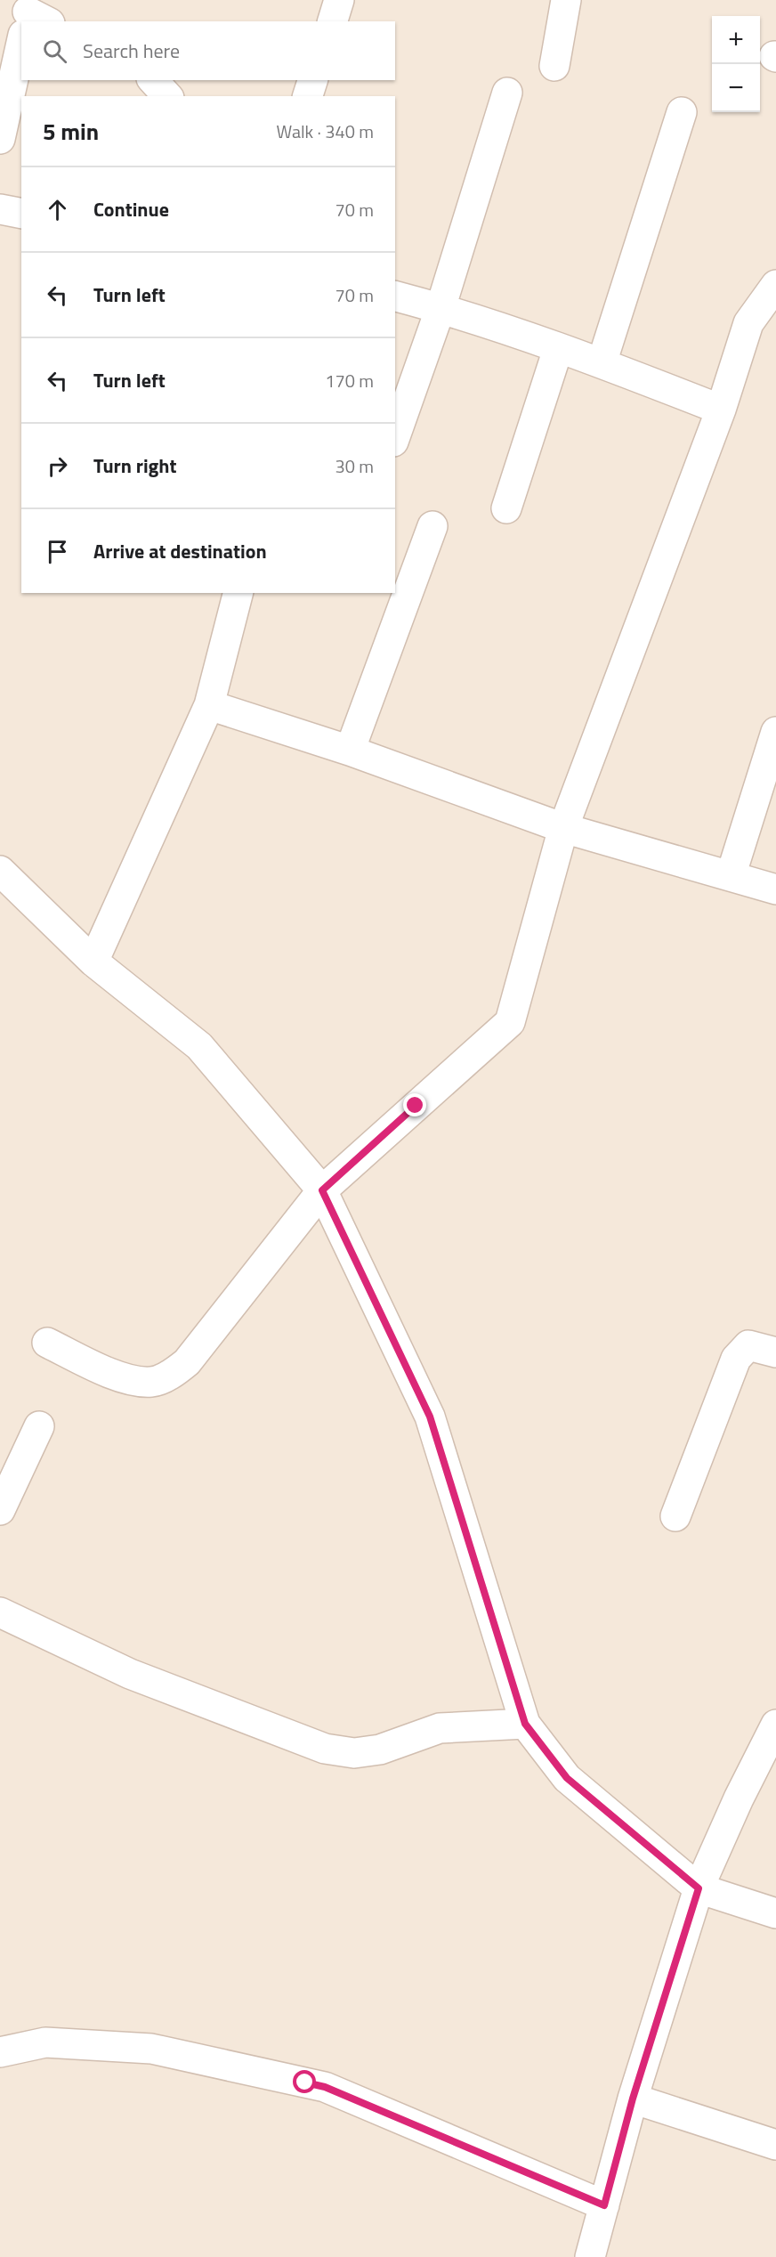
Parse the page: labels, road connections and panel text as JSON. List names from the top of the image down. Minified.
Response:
{"page":{"map_buttons":["+","−"],"search":"Search here","heading":["5 min","Walk · 340 m"],"list":[["Continue","70 m"],["Turn left","70 m"],["Turn left","170 m"],["Turn right","30 m"],"Arrive at destination"]}}
